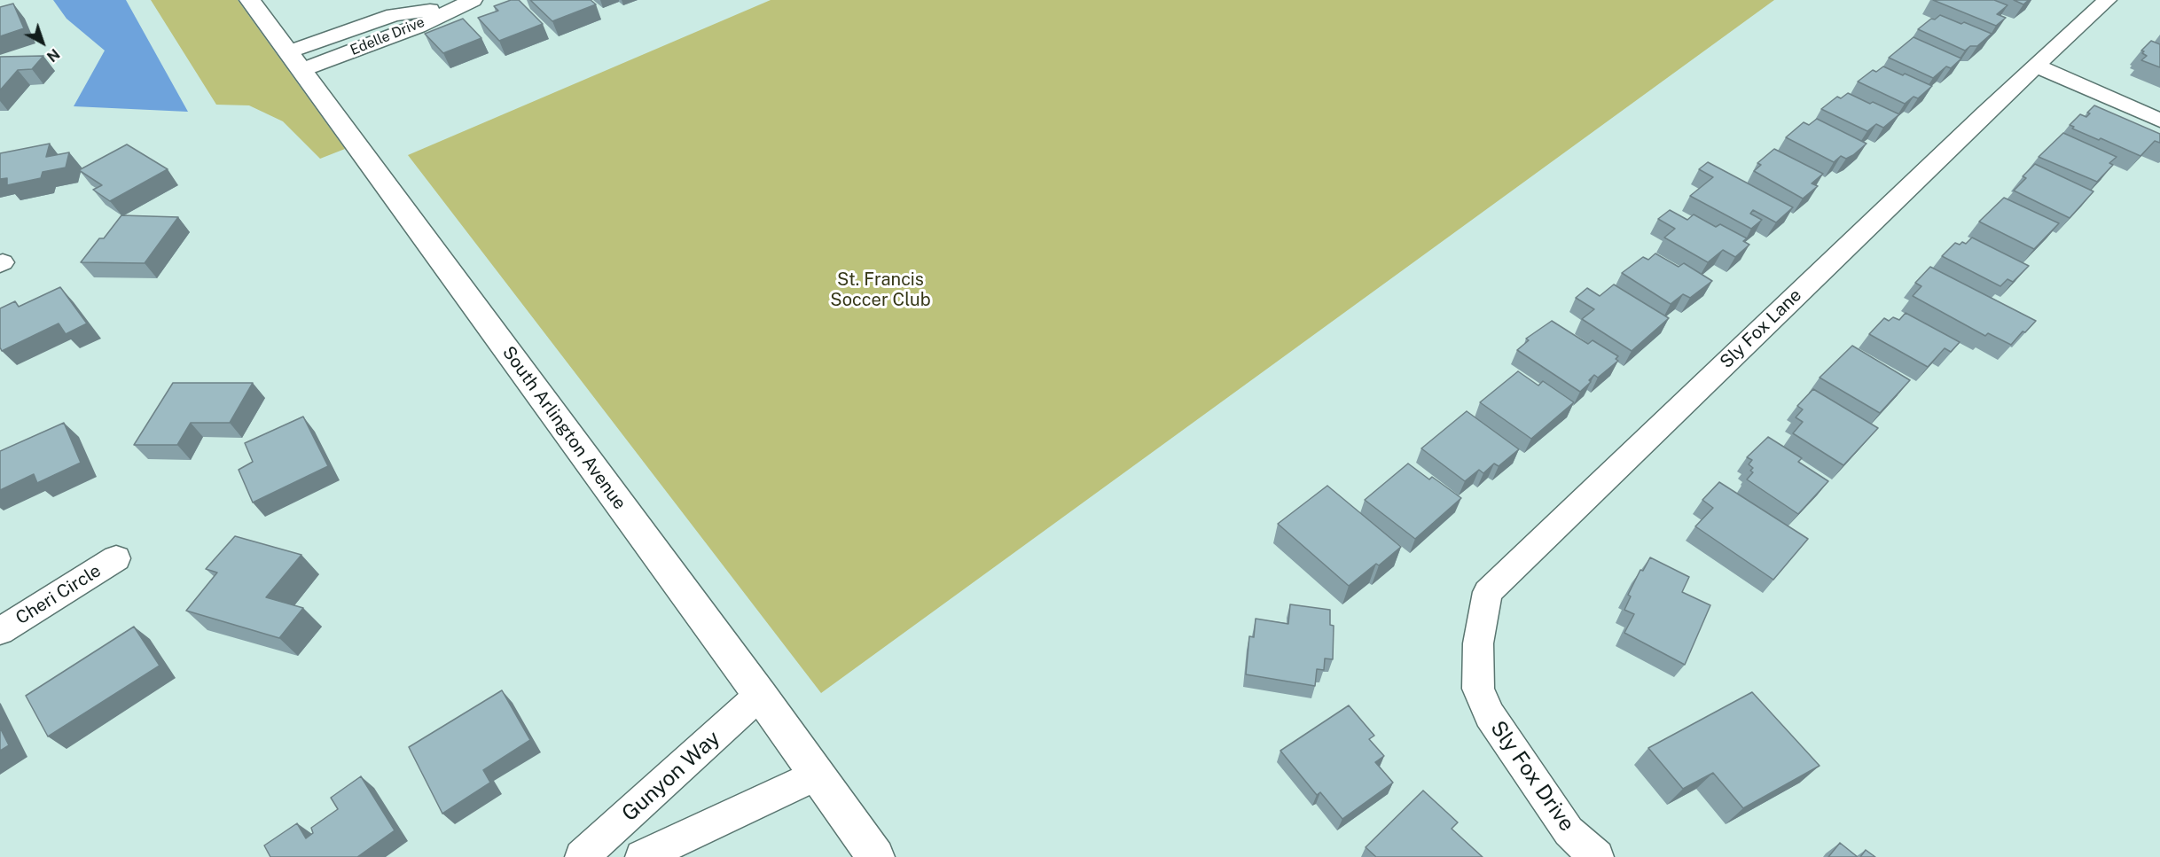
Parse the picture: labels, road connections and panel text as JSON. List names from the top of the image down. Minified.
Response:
{"streets":{"street":["Edelle Drive","Sly Fox Lane","South Arlington Avenue","Cheri Circle","Gunyon Way","Sly Fox Drive"]},"crossings":[["Edelle Drive","South Arlington Avenue"],["Sly Fox Lane","Sly Fox Drive"],["South Arlington Avenue","Gunyon Way"]],"parks":["St. Francis Soccer Club"],"north":"bottom right"}
